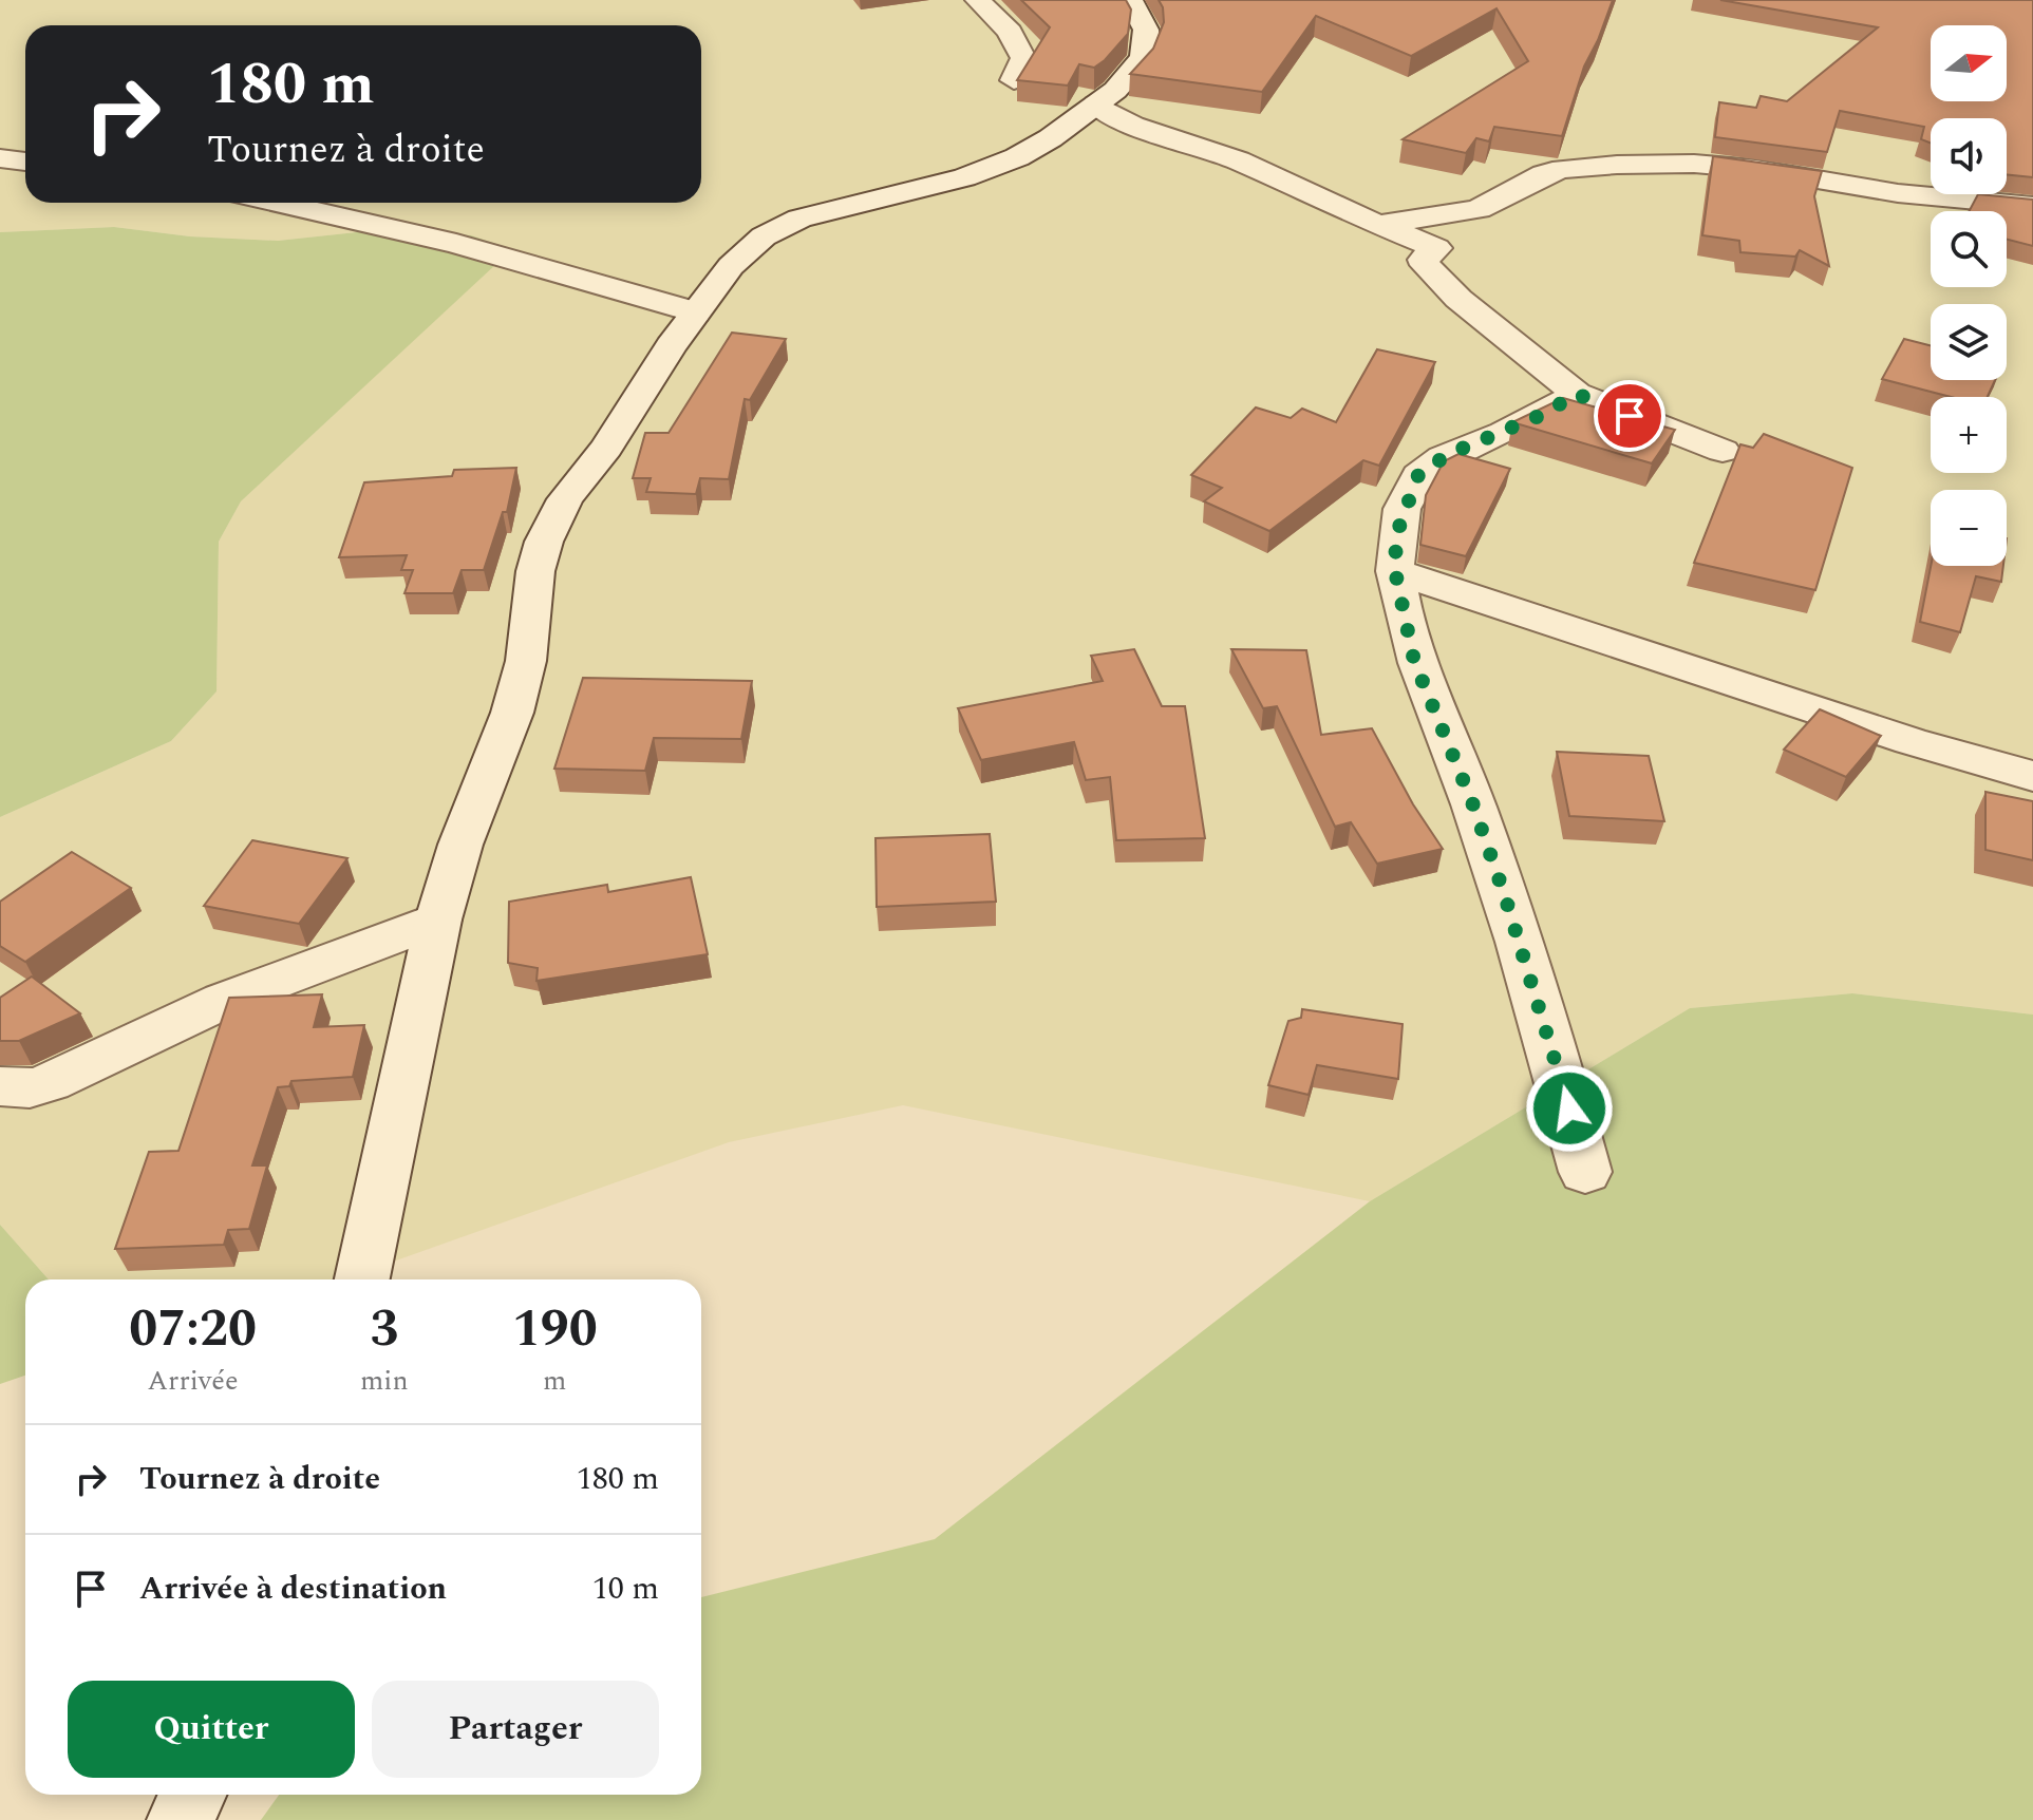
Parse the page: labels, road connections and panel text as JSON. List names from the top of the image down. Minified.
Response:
{"north":"right","page":{"map_buttons":["+","−"],"turn":["180 m","Tournez à droite"],"eta":["07:20","Arrivée","3","min","190","m"],"list":[{"name":"Tournez à droite","value":"180 m"},{"name":"Arrivée à destination","value":"10 m"}],"buttons":["Quitter","Partager"]}}
